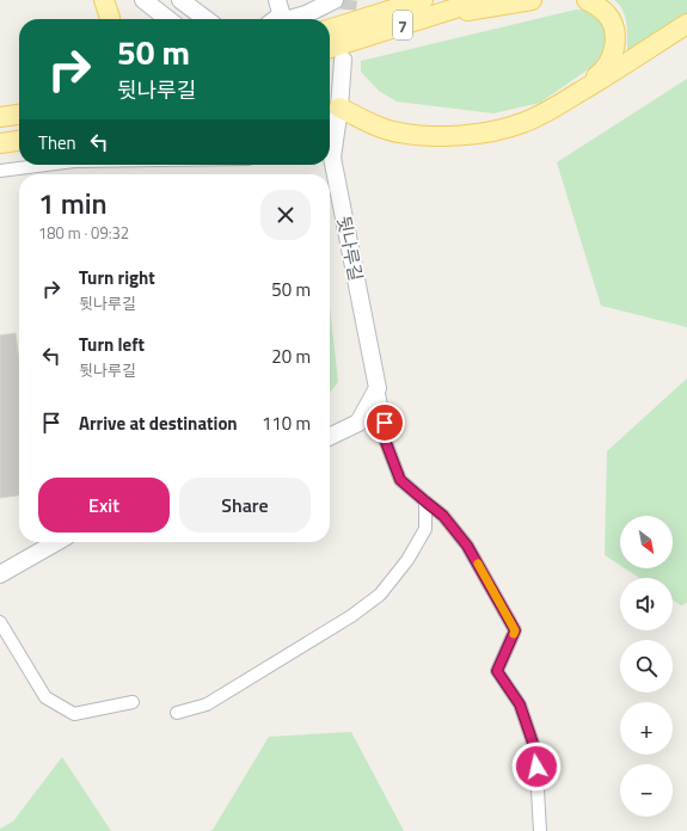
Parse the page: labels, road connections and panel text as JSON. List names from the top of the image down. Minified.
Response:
{"streets":{"main road":["7"],"street":["뒷나루길"]},"north":"bottom right","page":{"turn":["50 m","뒷나루길"],"then":"Then","heading":["1 min","180 m · 09:32"],"list":[{"name":"Turn right","note":"뒷나루길","value":"50 m"},{"name":"Turn left","note":"뒷나루길","value":"20 m"},{"name":"Arrive at destination","value":"110 m"}],"buttons":["Exit","Share"],"map_buttons":["+","−"]}}
